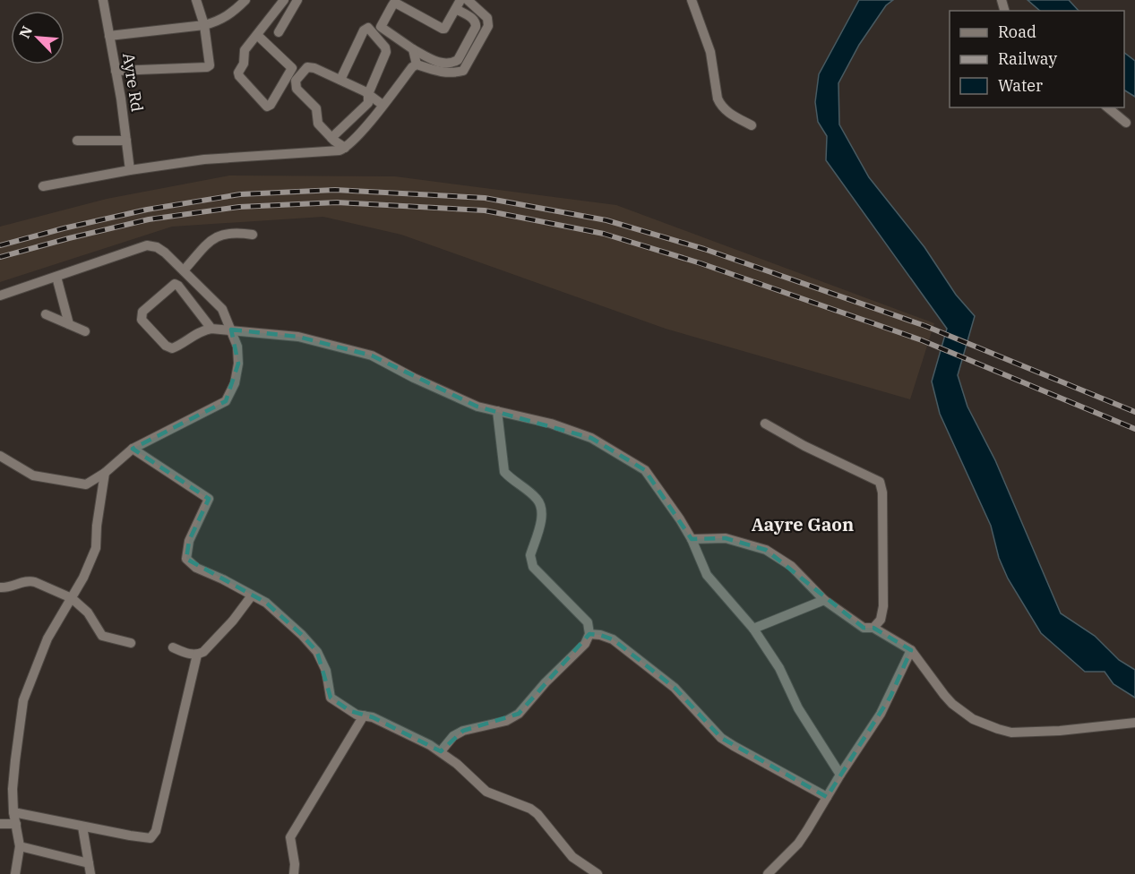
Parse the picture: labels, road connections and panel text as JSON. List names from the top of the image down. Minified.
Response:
{"streets":{"street":["Ayre Rd"]},"districts":["Aayre Gaon"],"legend":["Road","Railway","Water"],"north":"top left"}
